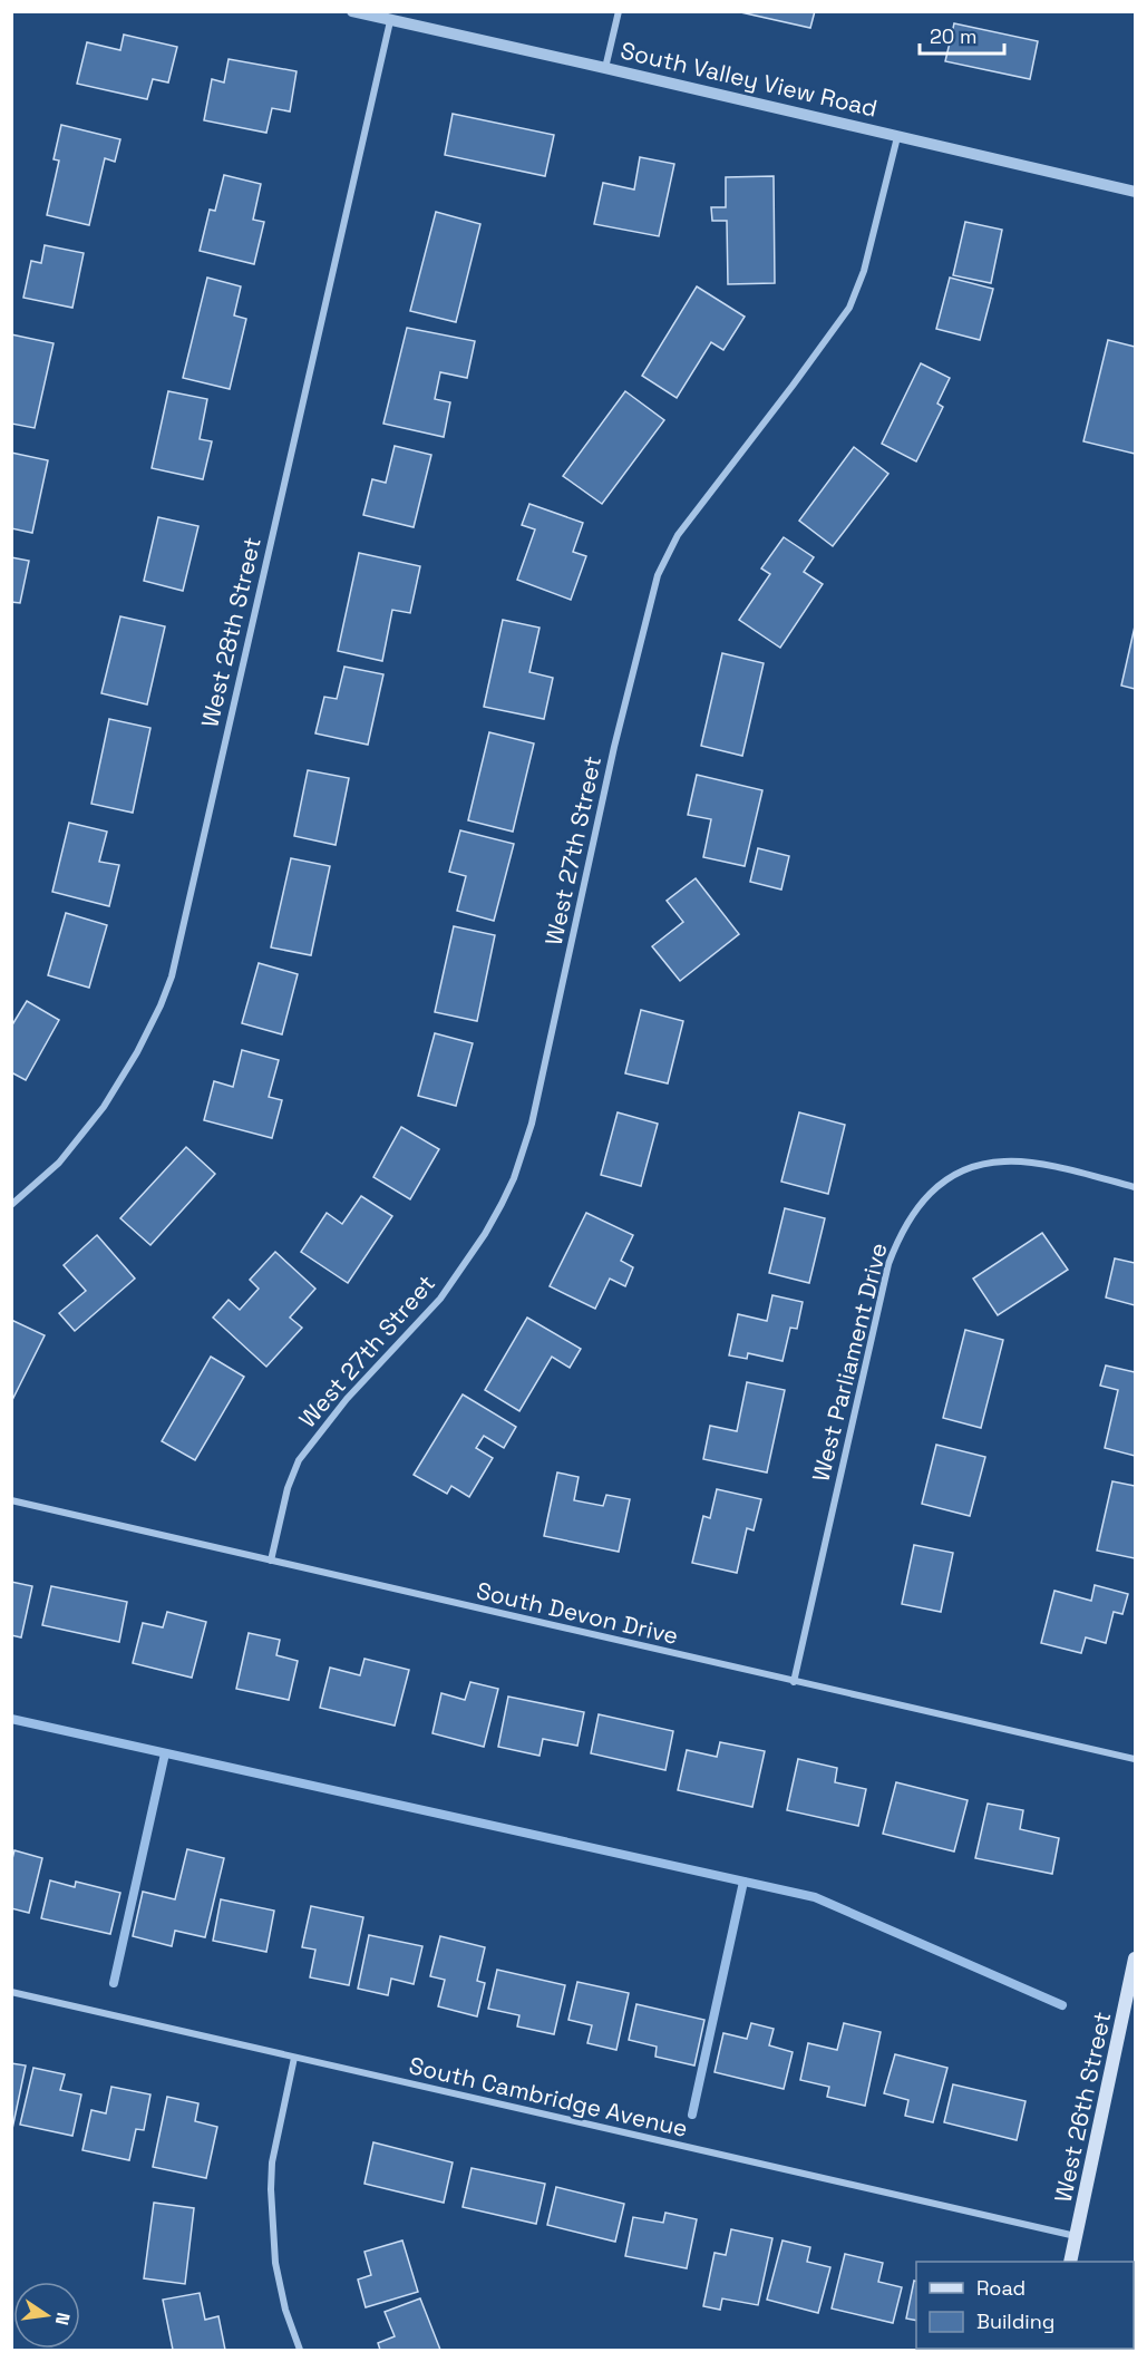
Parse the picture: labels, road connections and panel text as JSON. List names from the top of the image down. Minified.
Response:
{"streets":{"main road":["West 26th Street"],"street":["South Valley View Road","West 28th Street","West 27th Street","West Parliament Drive","South Devon Drive","South Cambridge Avenue"]},"crossings":[["South Valley View Road","West 28th Street"],["South Valley View Road","West 27th Street"],["West 27th Street","South Devon Drive"],["West Parliament Drive","South Devon Drive"],["South Cambridge Avenue","West 26th Street"]],"legend":["Road","Building"],"scale_bar":"20 m","north":"right"}
